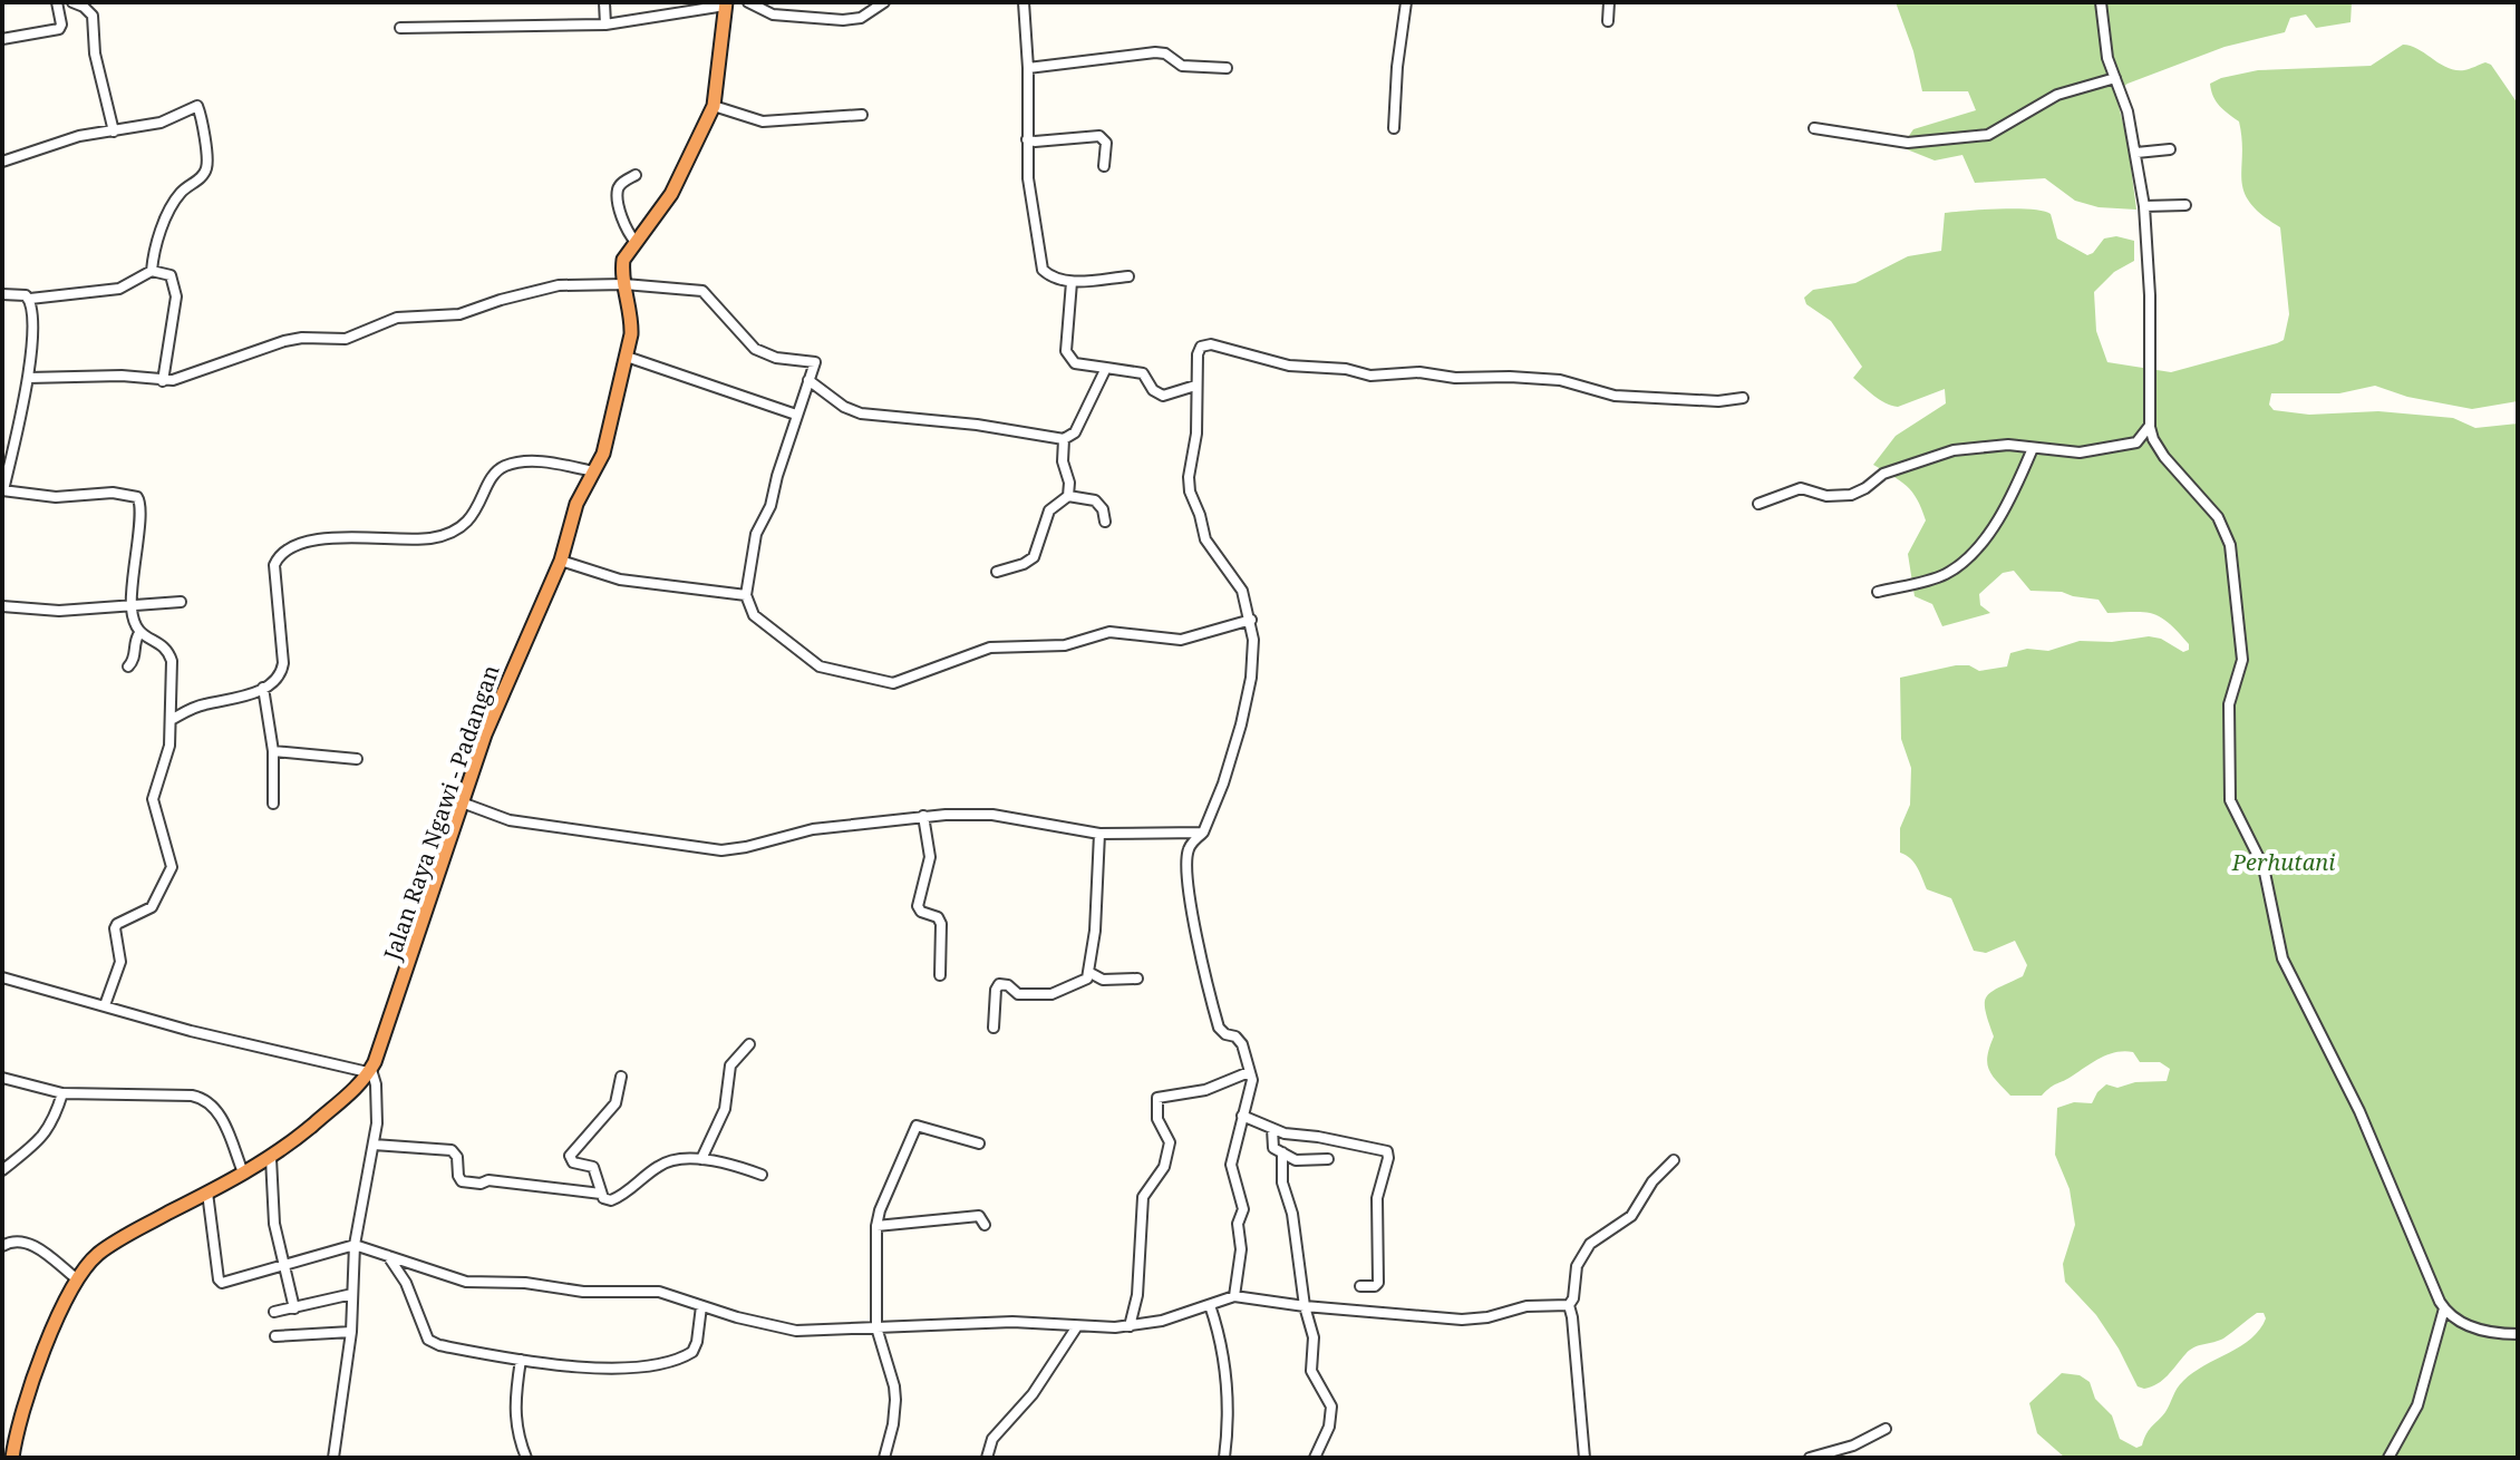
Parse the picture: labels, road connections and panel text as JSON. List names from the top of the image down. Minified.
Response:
{"streets":{"highway":["Jalan Raya Ngawi - Padangan"]},"parks":["Perhutani"]}
